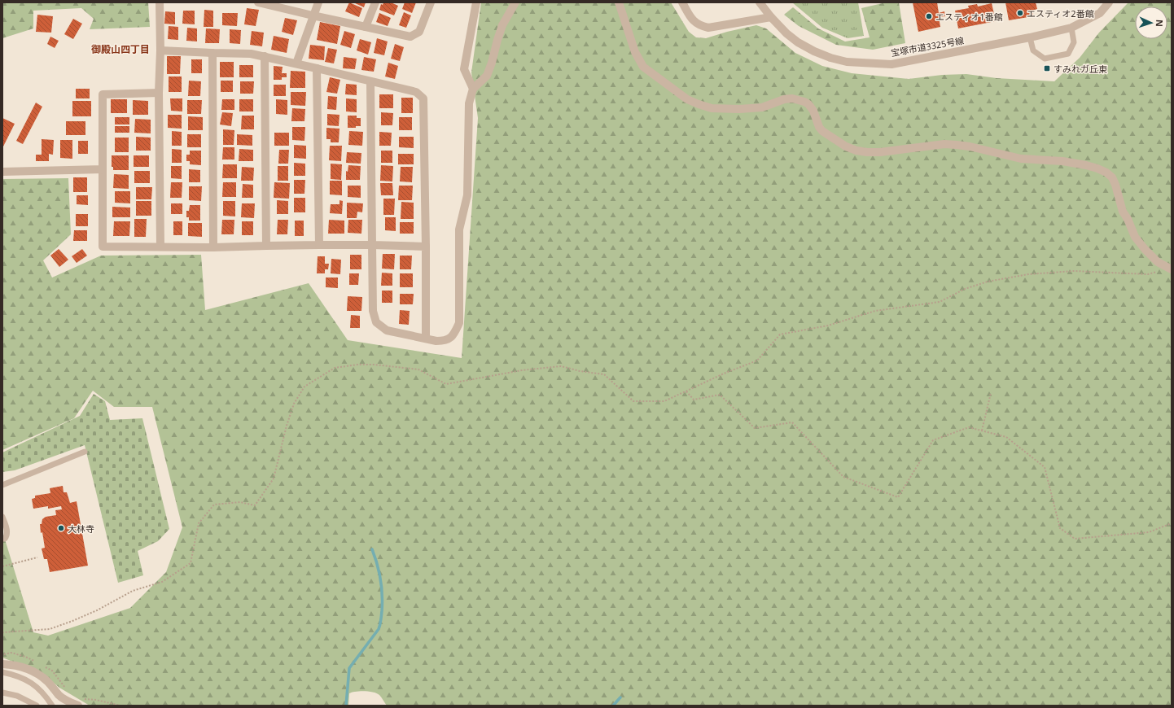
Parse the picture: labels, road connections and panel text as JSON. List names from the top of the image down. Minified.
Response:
{"streets":{"street":["宝塚市道3325号線"]},"districts":["御殿山四丁目"],"places":{"other":["エスティオ2番館","エスティオ1番館","大林寺"],"transit":["すみれガ丘東"]},"north":"right"}
